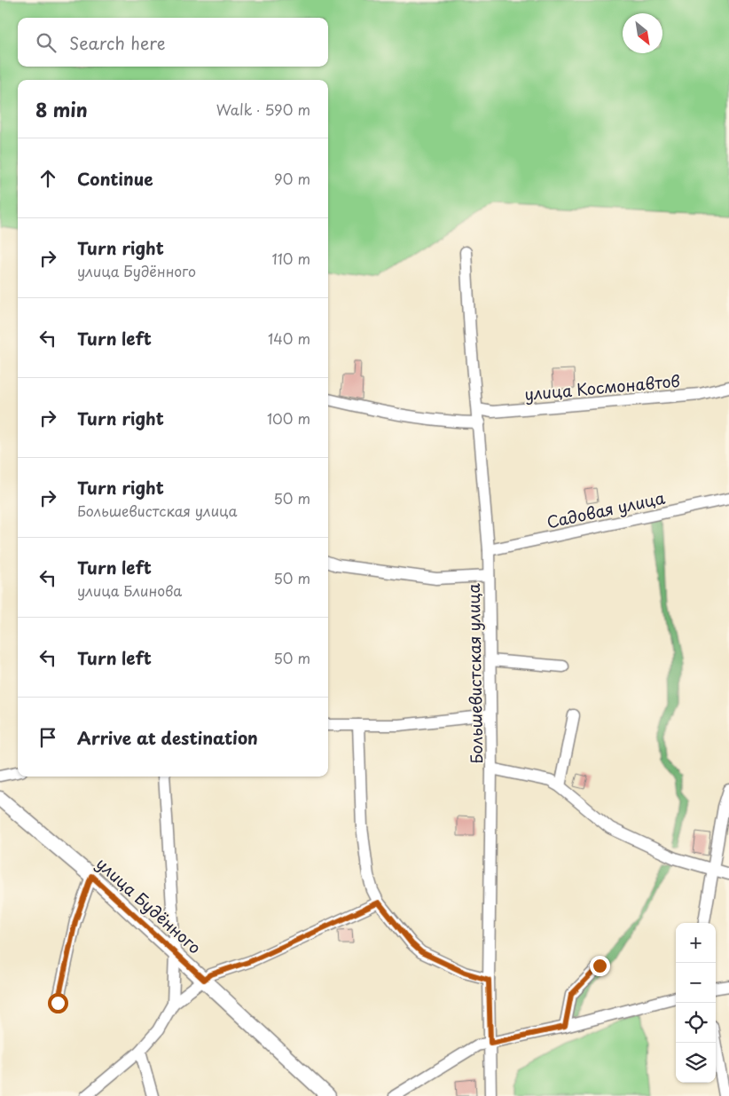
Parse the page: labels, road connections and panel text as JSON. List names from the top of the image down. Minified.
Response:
{"streets":{"main road":["улица Будённого"],"street":["улица Космонавтов","Садовая улица","Большевистская улица"]},"crossings":[["улица Космонавтов","Большевистская улица"],["Садовая улица","Большевистская улица"]],"north":"bottom right","page":{"search":"Search here","heading":["8 min","Walk · 590 m"],"list":[["Continue","90 m"],["Turn right","улица Будённого","110 m"],["Turn left","140 m"],["Turn right","100 m"],["Turn right","Большевистская улица","50 m"],["Turn left","улица Блинова","50 m"],["Turn left","50 m"],"Arrive at destination"],"map_buttons":["+","−"]}}
